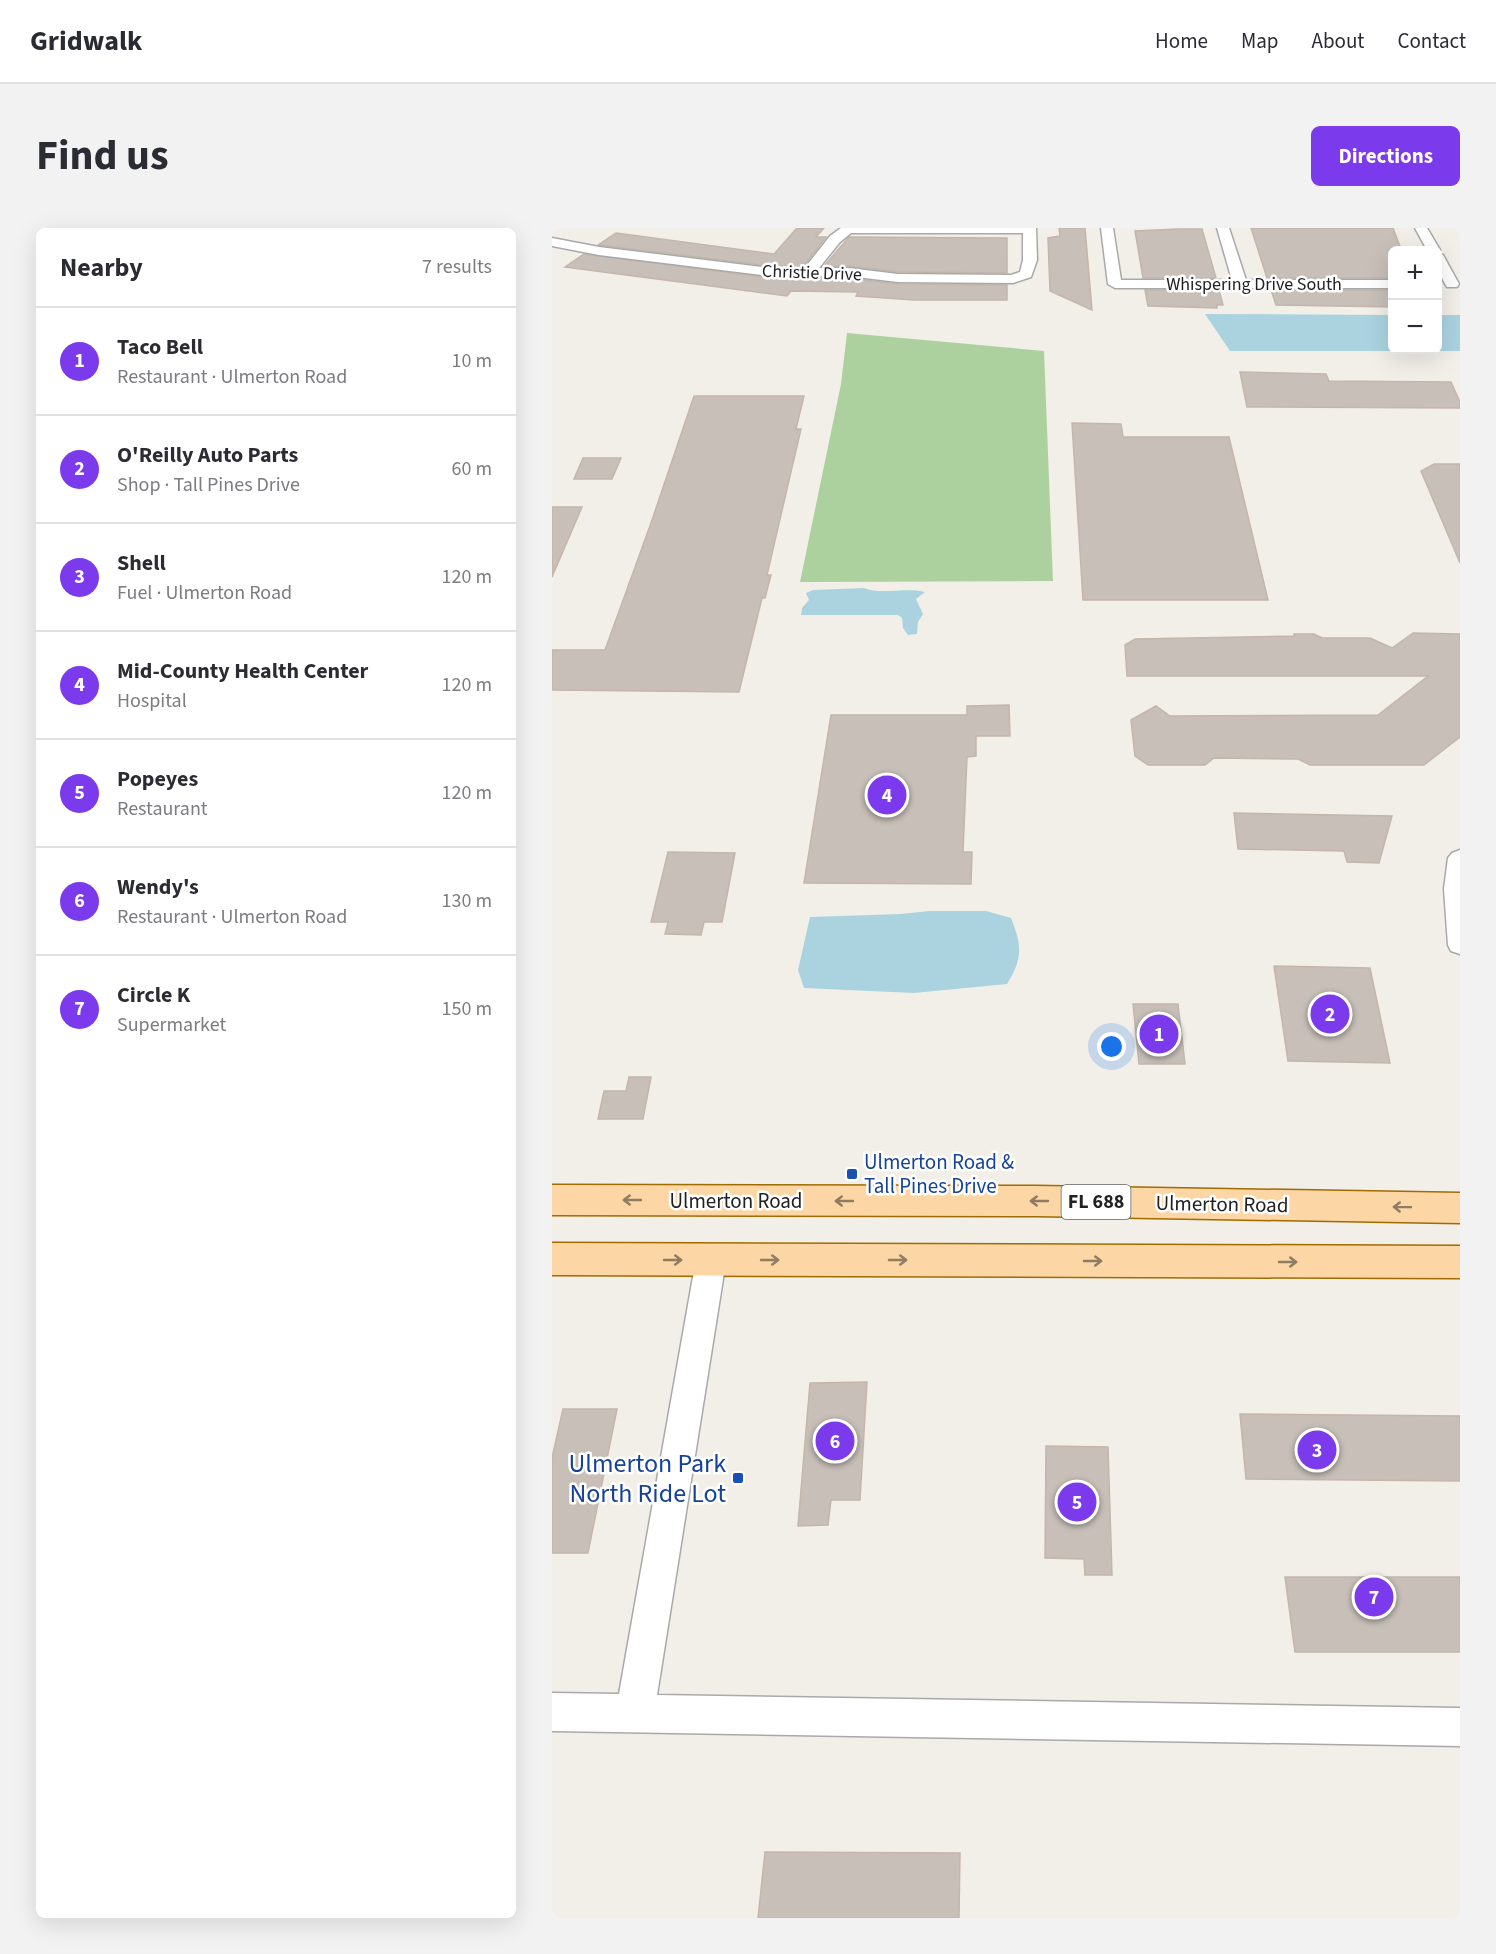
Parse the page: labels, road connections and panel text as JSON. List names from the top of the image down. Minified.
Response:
{"streets":{"main road":["Ulmerton Road","FL 688"],"street":["Christie Drive","Whispering Drive South"]},"places":{"transit":["Ulmerton Road & Tall Pines Drive","Ulmerton Park North Ride Lot"]},"page":{"header":"Gridwalk","nav":["Home","Map","About","Contact"],"title":"Find us","buttons":"Directions","heading":["Nearby","7 results"],"map_buttons":["+","−"],"list":[{"mark":"1","name":"Taco Bell","note":"Restaurant · Ulmerton Road","value":"10 m"},{"mark":"2","name":"O'Reilly Auto Parts","note":"Shop · Tall Pines Drive","value":"60 m"},{"mark":"3","name":"Shell","note":"Fuel · Ulmerton Road","value":"120 m"},{"mark":"4","name":"Mid-County Health Center","note":"Hospital","value":"120 m"},{"mark":"5","name":"Popeyes","note":"Restaurant","value":"120 m"},{"mark":"6","name":"Wendy's","note":"Restaurant · Ulmerton Road","value":"130 m"},{"mark":"7","name":"Circle K","note":"Supermarket","value":"150 m"}],"pins":["4","2","1","6","3","5","7"]}}
